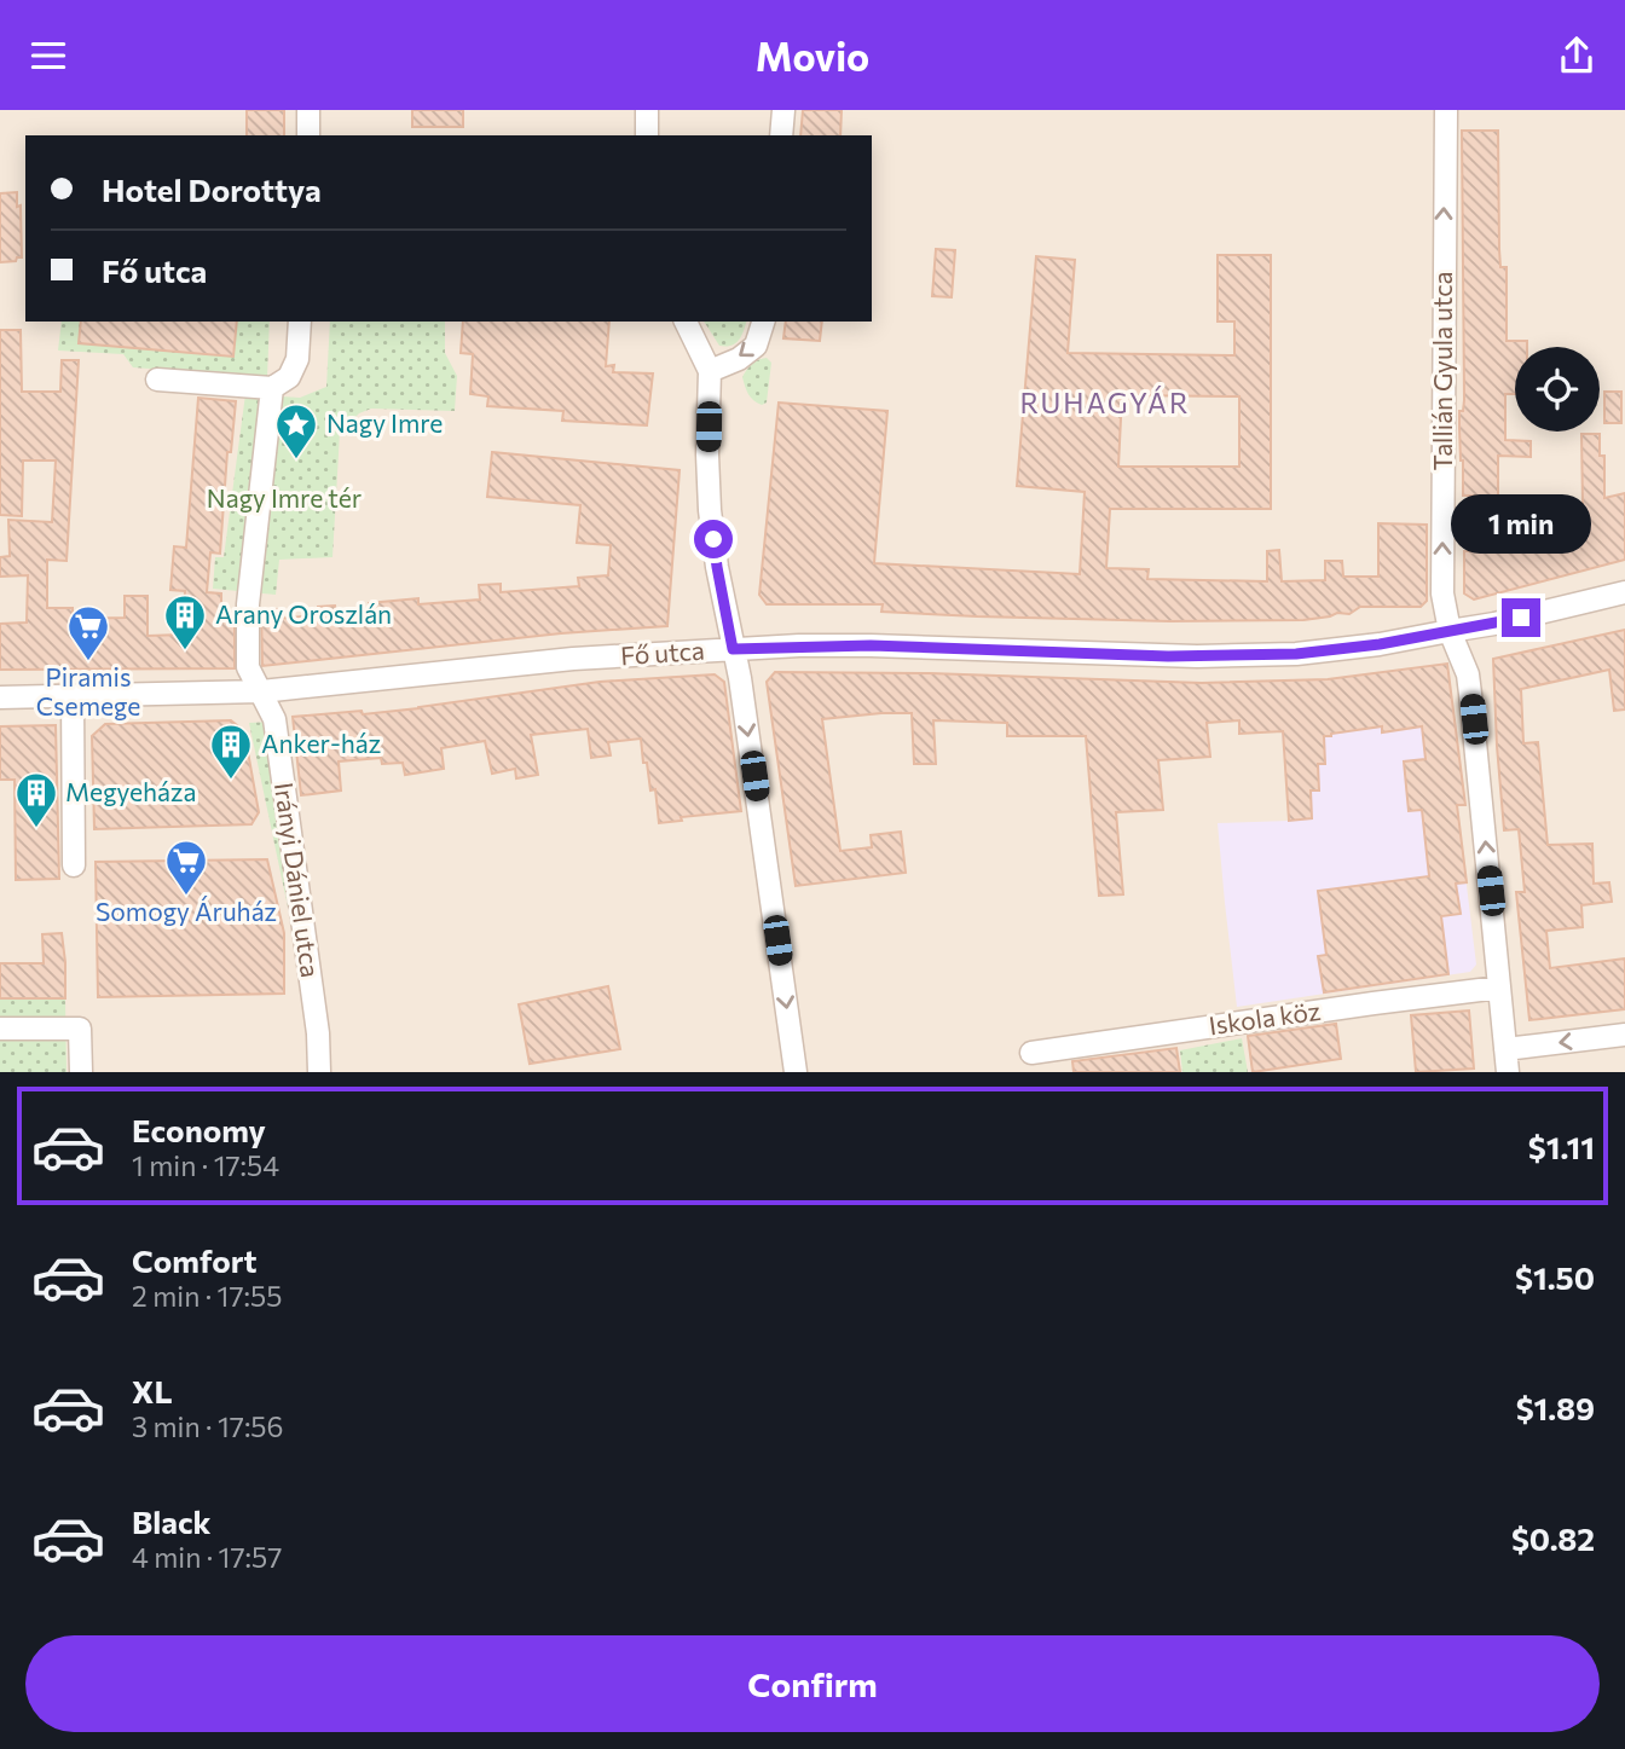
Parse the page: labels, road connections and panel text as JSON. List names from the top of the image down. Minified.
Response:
{"streets":{"street":["Tallián Gyula utca","Fő utca","Irányi Dániel utca","Iskola köz"]},"crossings":[["Tallián Gyula utca","Fő utca"],["Fő utca","Irányi Dániel utca"]],"one_way":["Tallián Gyula utca"],"districts":["RUHAGYÁR"],"parks":["Nagy Imre tér"],"places":{"place":["Nagy Imre"],"building":["Arany Oroszlán","Anker-ház","Megyeháza"],"supermarket":["Piramis Csemege","Somogy Áruház"]},"page":{"header":"Movio","banner":["Hotel Dorottya","Fő utca"],"bubble":"1 min","list":[{"name":"Economy","note":"1 min · 17:54","value":"$1.11"},{"name":"Comfort","note":"2 min · 17:55","value":"$1.50"},{"name":"XL","note":"3 min · 17:56","value":"$1.89"},{"name":"Black","note":"4 min · 17:57","value":"$0.82"}],"buttons":"Confirm"}}
